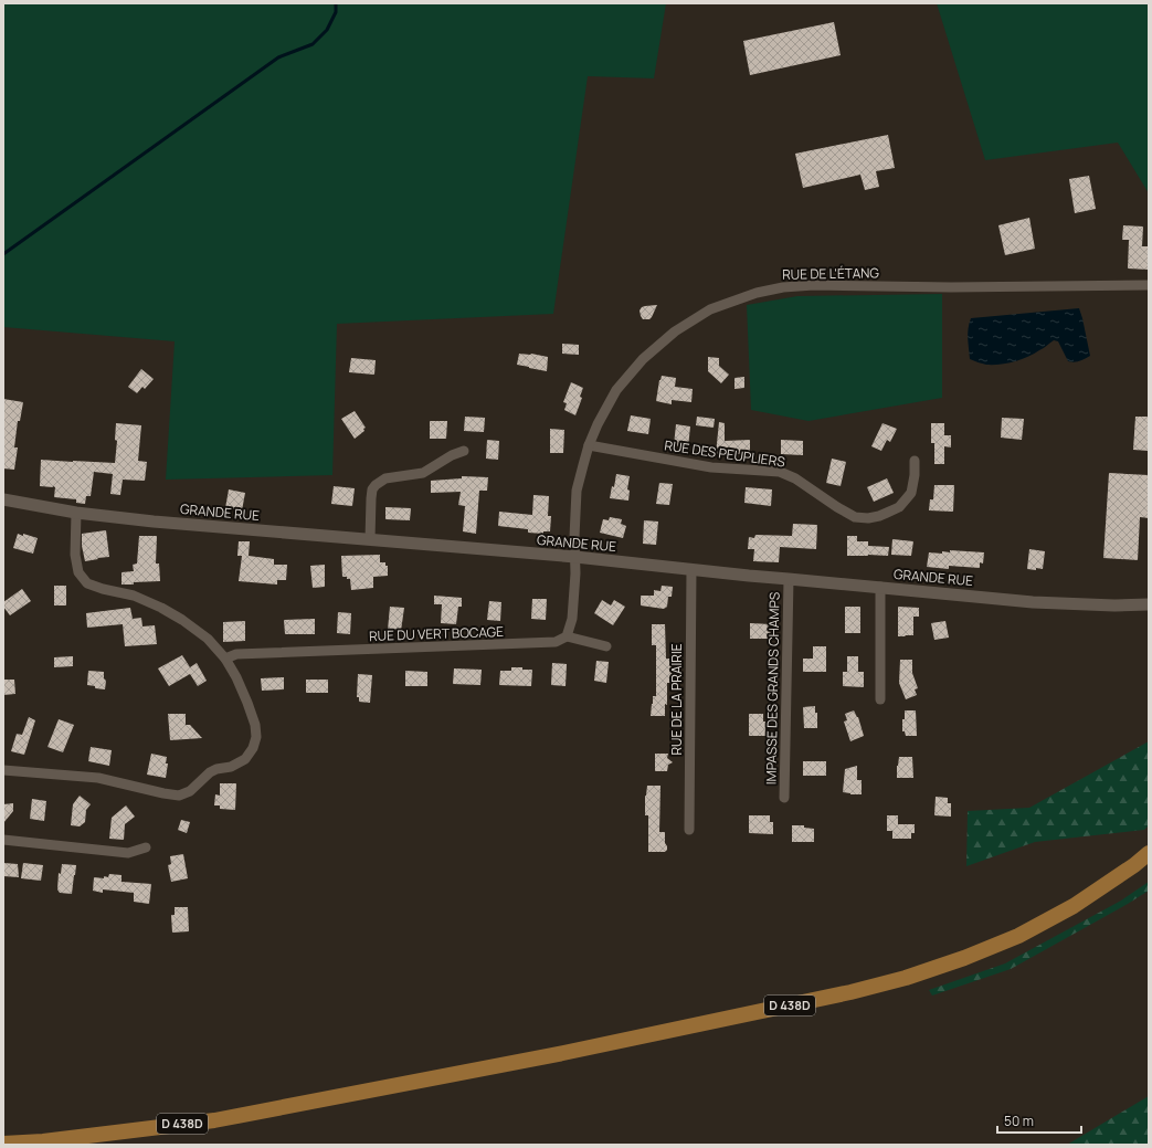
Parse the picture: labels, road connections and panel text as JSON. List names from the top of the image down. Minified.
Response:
{"streets":{"main road":["D 438D"],"street":["RUE DE L'ÉTANG","RUE DES PEUPLIERS","GRANDE RUE","RUE DU VERT BOCAGE","IMPASSE DES GRANDS CHAMPS","RUE DE LA PRAIRIE"]},"crossings":[["RUE DE L'ÉTANG","RUE DES PEUPLIERS"],["RUE DE L'ÉTANG","GRANDE RUE"],["GRANDE RUE","IMPASSE DES GRANDS CHAMPS"],["GRANDE RUE","RUE DE LA PRAIRIE"]],"scale_bar":"50 m"}
